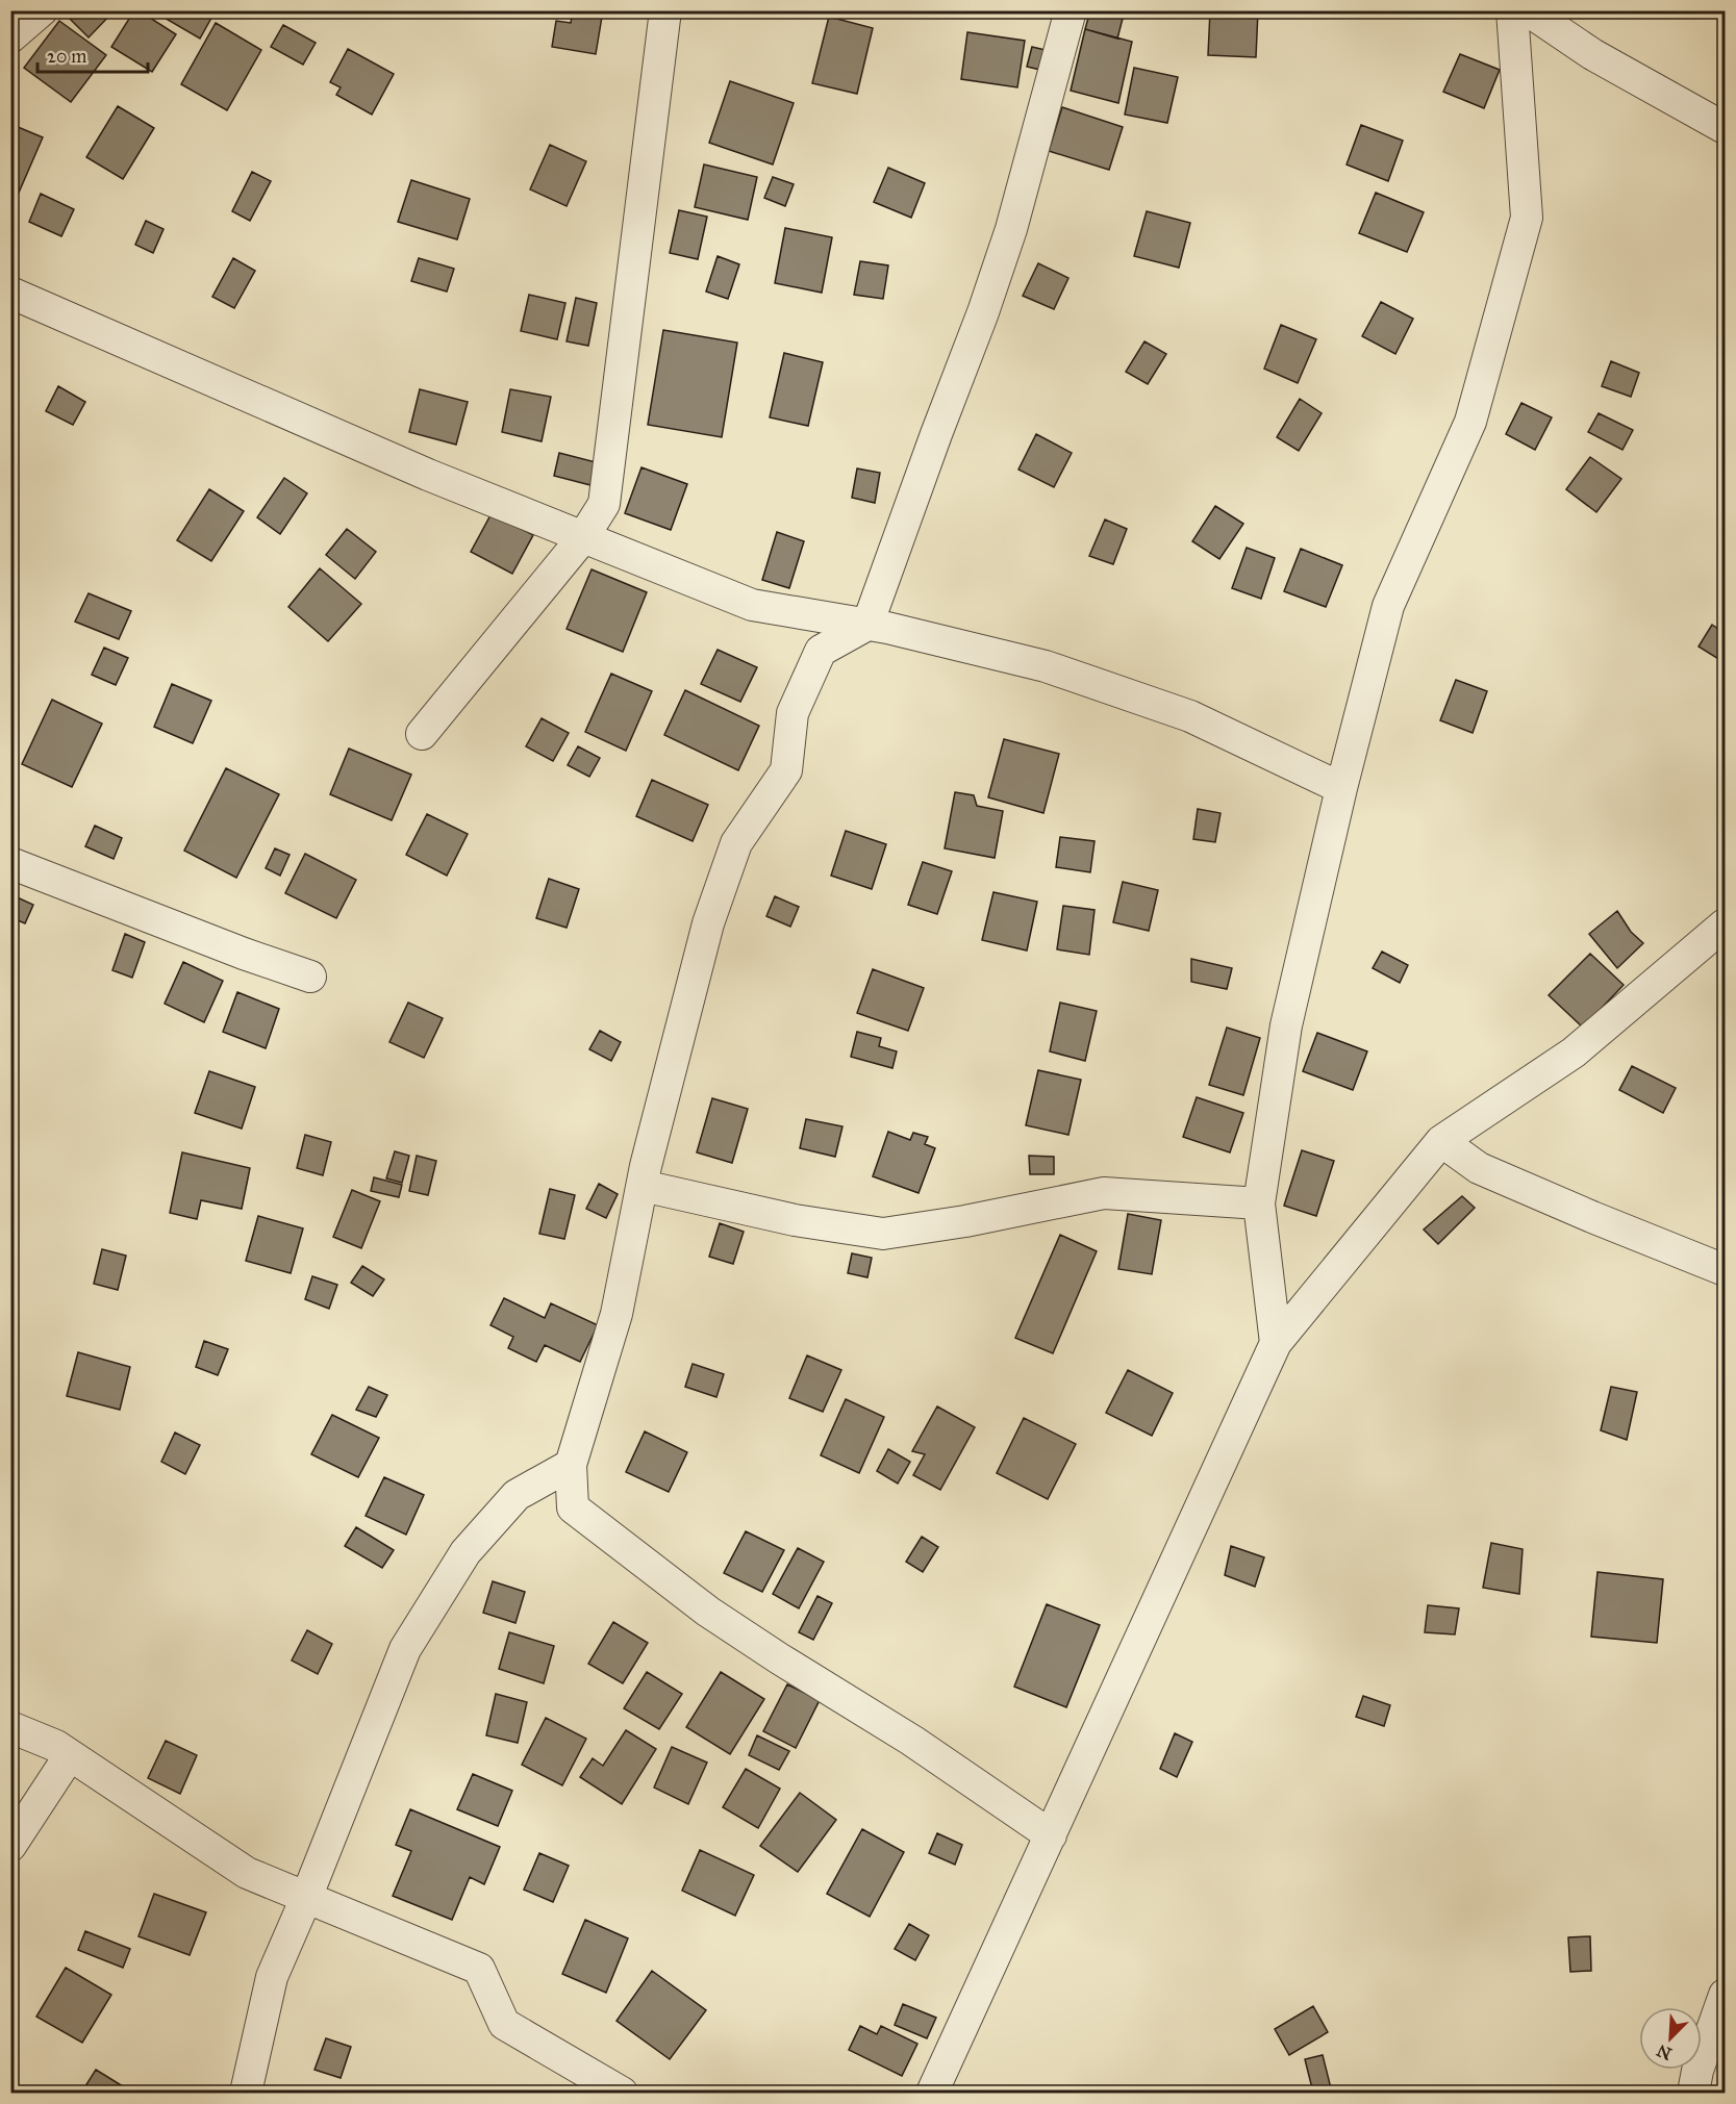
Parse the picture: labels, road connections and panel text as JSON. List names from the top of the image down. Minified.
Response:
{"scale_bar":"20 m","north":"bottom left"}
